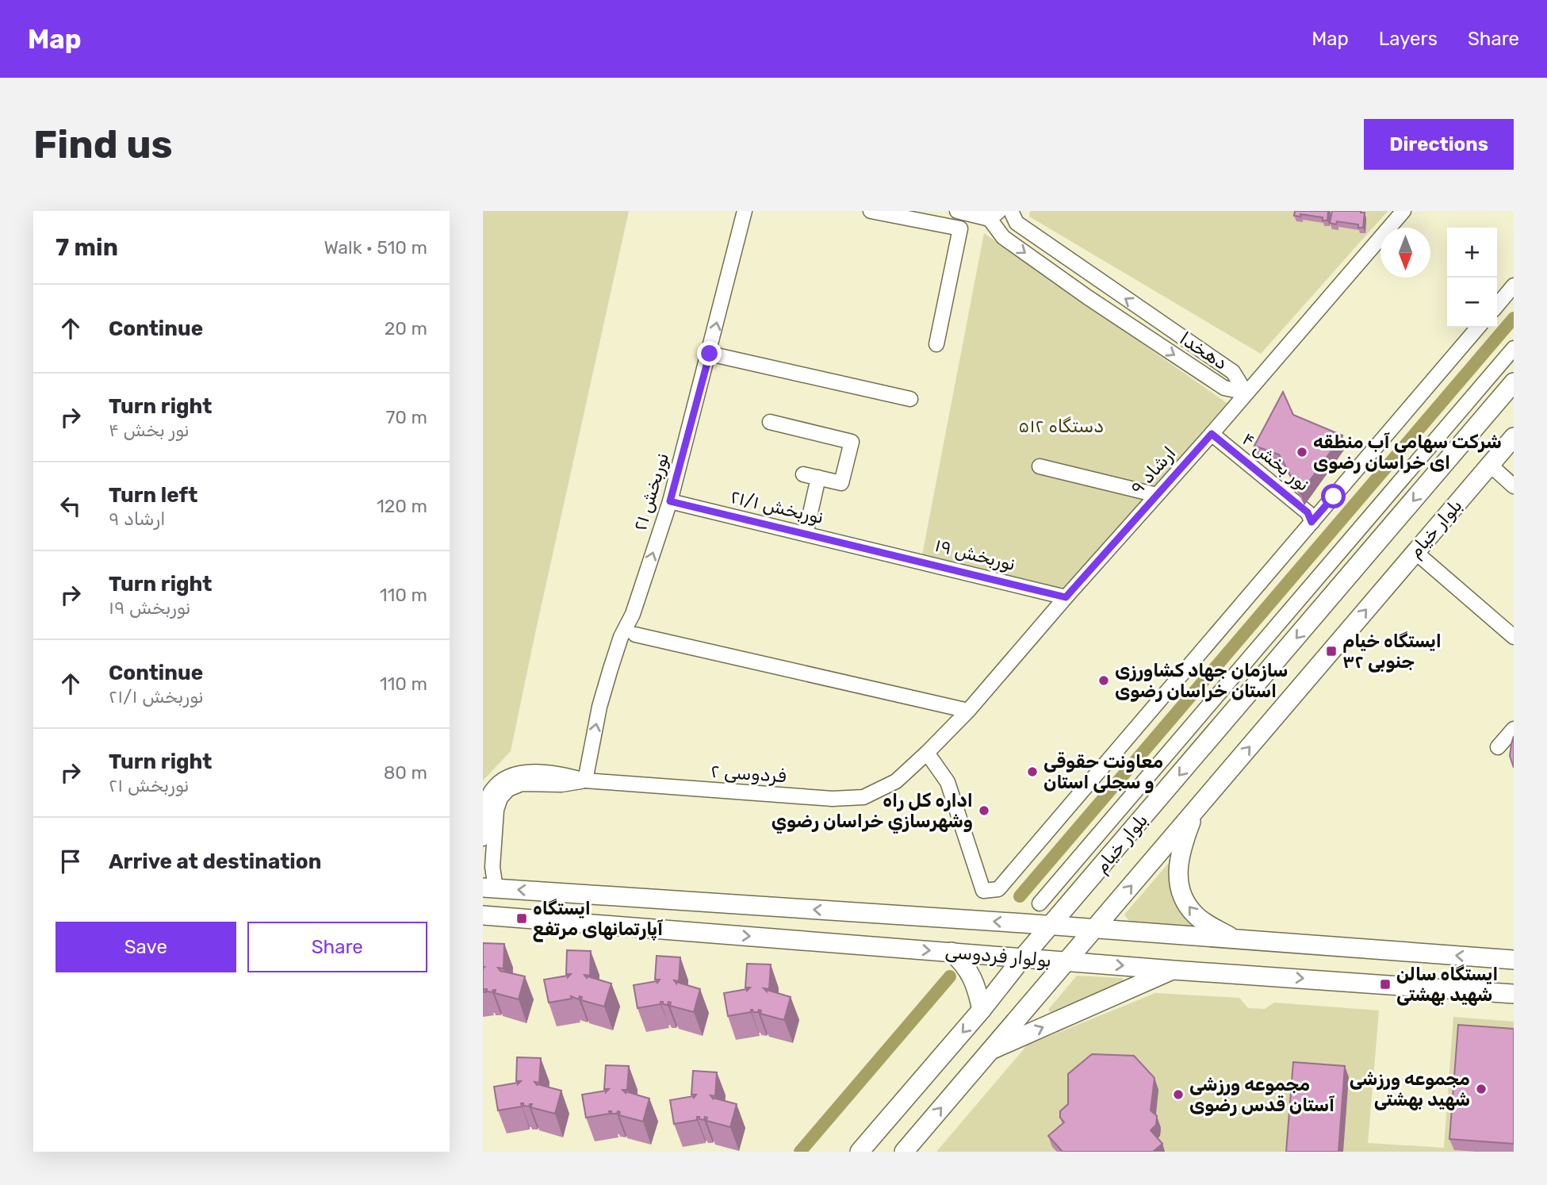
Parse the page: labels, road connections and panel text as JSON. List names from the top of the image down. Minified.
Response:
{"streets":{"main road":["بلوار خیام","بولوار فردوسی"],"street":["دهخدا","نور بخش ۴","ارشاد ۹","نوربخش ۲۱","نوربخش ۲۱/۱","نوربخش ۱۹","فردوسی ۲"]},"crossings":[["دهخدا","ارشاد ۹"],["نور بخش ۴","ارشاد ۹"],["ارشاد ۹","نوربخش ۱۹"],["ارشاد ۹","فردوسی ۲"],["نوربخش ۲۱","نوربخش ۲۱/۱"],["نوربخش ۲۱","فردوسی ۲"],["نوربخش ۲۱/۱","نوربخش ۱۹"],["بلوار خیام","بولوار فردوسی"],["فردوسی ۲","بولوار فردوسی"]],"one_way":["نوربخش ۲۱"],"parks":["۵۱۲ دستگاه"],"places":{"other":["شرکت سهامی آب منطقه ای خراسان رضوی","سازمان جهاد کشاورزی استان خراسان رضوی","معاونت حقوقی و سجلی استان","اداره كل راه وشهرسازي خراسان رضوي","مجموعه ورزشی شهید بهشتی","مجموعه ورزشی آستان قدس رضوی"],"transit":["ایستگاه خیام جنوبی ۳۲","ایستگاه آپارتمانهای مرتفع","ایستگاه سالن شهید بهشتی"]},"north":"bottom","page":{"header":"Map","nav":["Map","Layers","Share"],"buttons":["Directions",["Save","Share"]],"title":"Find us","heading":["7 min","Walk · 510 m"],"map_buttons":["+","−"],"list":[["Continue","20 m"],["Turn right","نور بخش ۴","70 m"],["Turn left","ارشاد ۹","120 m"],["Turn right","نوربخش ۱۹","110 m"],["Continue","نوربخش ۲۱/۱","110 m"],["Turn right","نوربخش ۲۱","80 m"],"Arrive at destination"]}}
